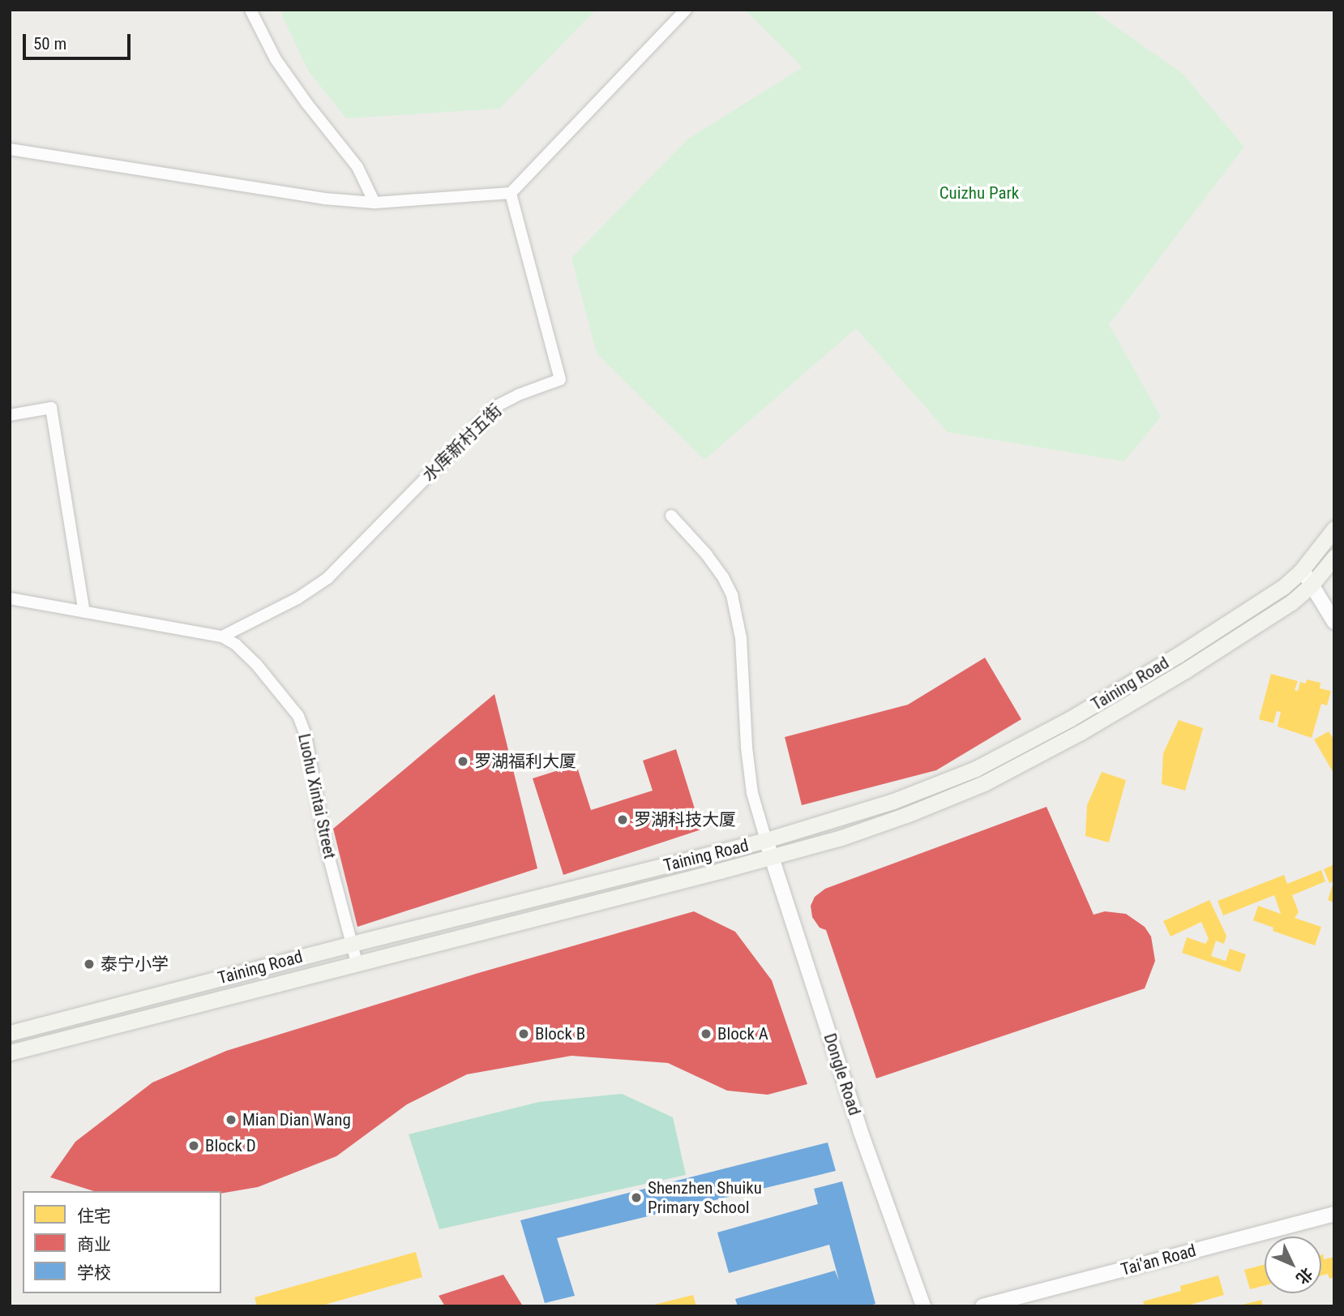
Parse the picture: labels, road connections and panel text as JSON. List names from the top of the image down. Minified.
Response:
{"streets":{"main road":["Taining Road"],"street":["水库新村五街","Luohu Xintai Street","Dongle Road","Tai'an Road"]},"crossings":[["水库新村五街","Luohu Xintai Street"],["Taining Road","Luohu Xintai Street"],["Taining Road","Dongle Road"]],"parks":["Cuizhu Park"],"places":["罗湖福利大厦","罗湖科技大厦","泰宁小学","Block B","Block A","Mian Dian Wang","Block D","Shenzhen Shuiku Primary School"],"legend":["住宅","商业","学校"],"scale_bar":"50 m","north":"bottom right"}
